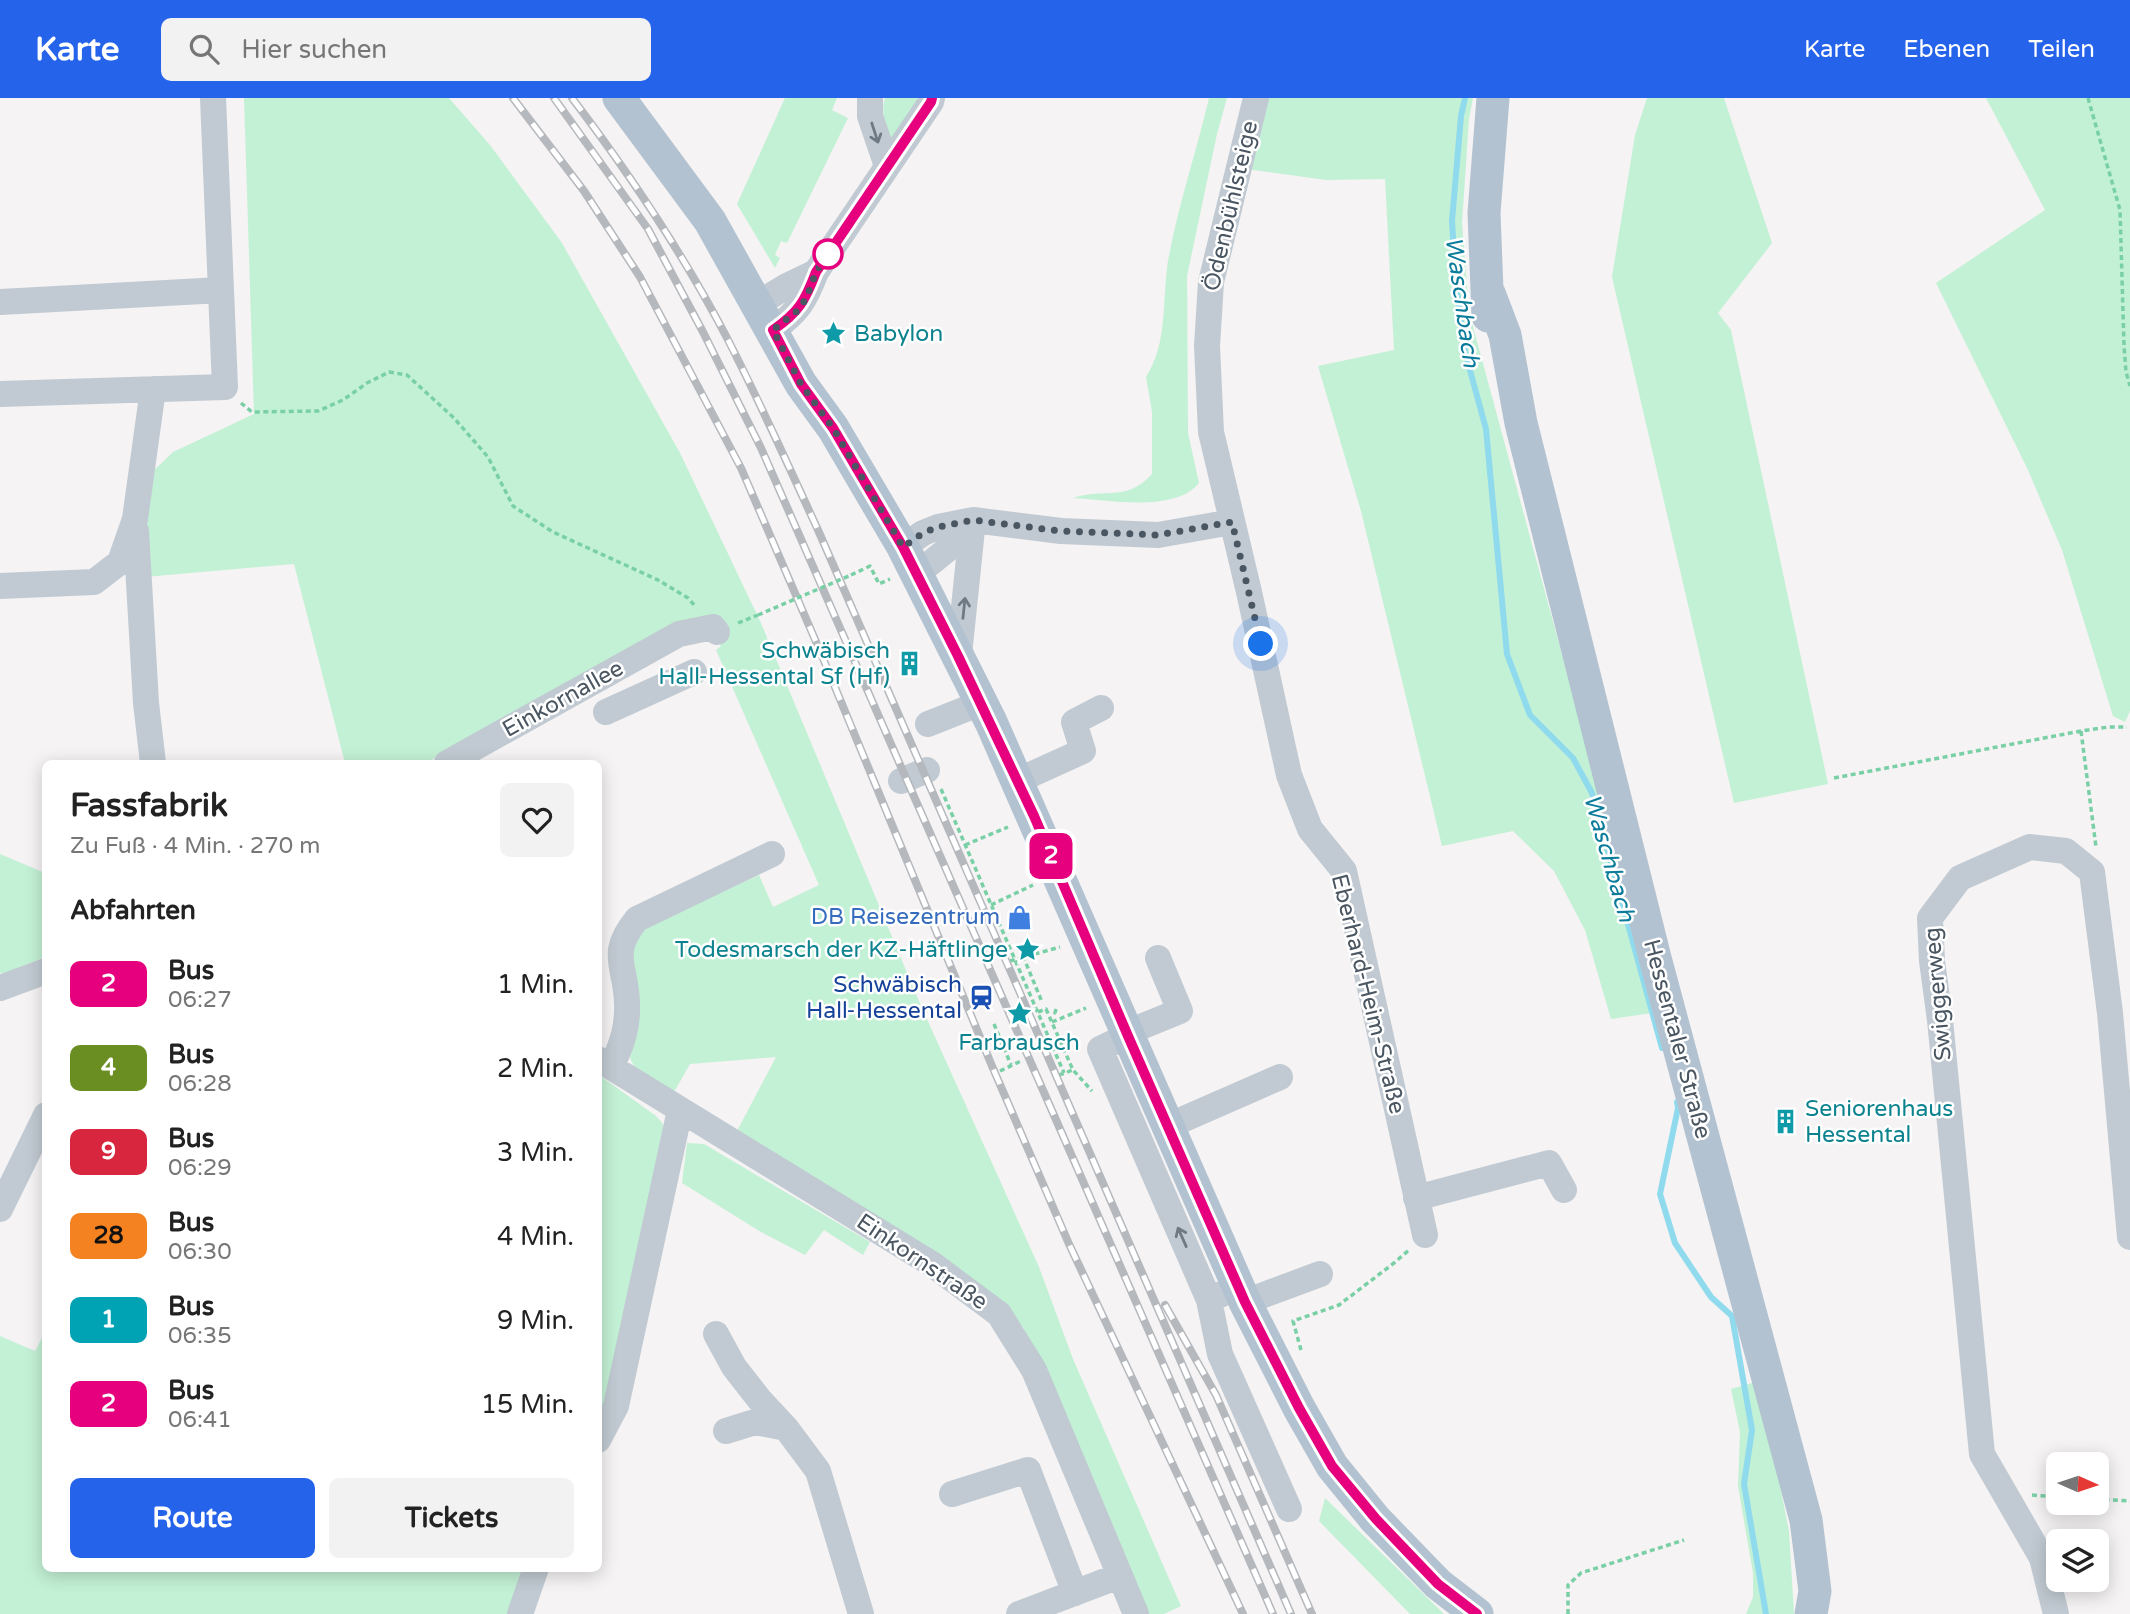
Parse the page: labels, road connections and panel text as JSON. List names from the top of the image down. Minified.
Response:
{"streets":{"main road":["Hessentaler Straße"],"street":["Ödenbühlsteige","Einkornallee","Eberhard-Heim-Straße","Swiggerweg","Einkornstraße"]},"crossings":[["Ödenbühlsteige","Eberhard-Heim-Straße"]],"water":["Waschbach"],"places":{"place":["Babylon","Todesmarsch der KZ-Häftlinge","Farbrausch"],"building":["Schwäbisch Hall-Hessental Sf (Hf)","Seniorenhaus Hessental"],"shop":["DB Reisezentrum"],"station":["Schwäbisch Hall-Hessental"]},"lines":["bus line 2"],"north":"right","page":{"header":"Karte","search":"Hier suchen","nav":["Karte","Ebenen","Teilen"],"on_map":"2","heading":[["Fassfabrik","Zu Fuß · 4 Min. · 270 m"],"Abfahrten"],"list":[{"mark":"2","name":"Bus","note":"06:27","value":"1 Min."},{"mark":"4","name":"Bus","note":"06:28","value":"2 Min."},{"mark":"9","name":"Bus","note":"06:29","value":"3 Min."},{"mark":"28","name":"Bus","note":"06:30","value":"4 Min."},{"mark":"1","name":"Bus","note":"06:35","value":"9 Min."},{"mark":"2","name":"Bus","note":"06:41","value":"15 Min."}],"buttons":["Route","Tickets"]}}
